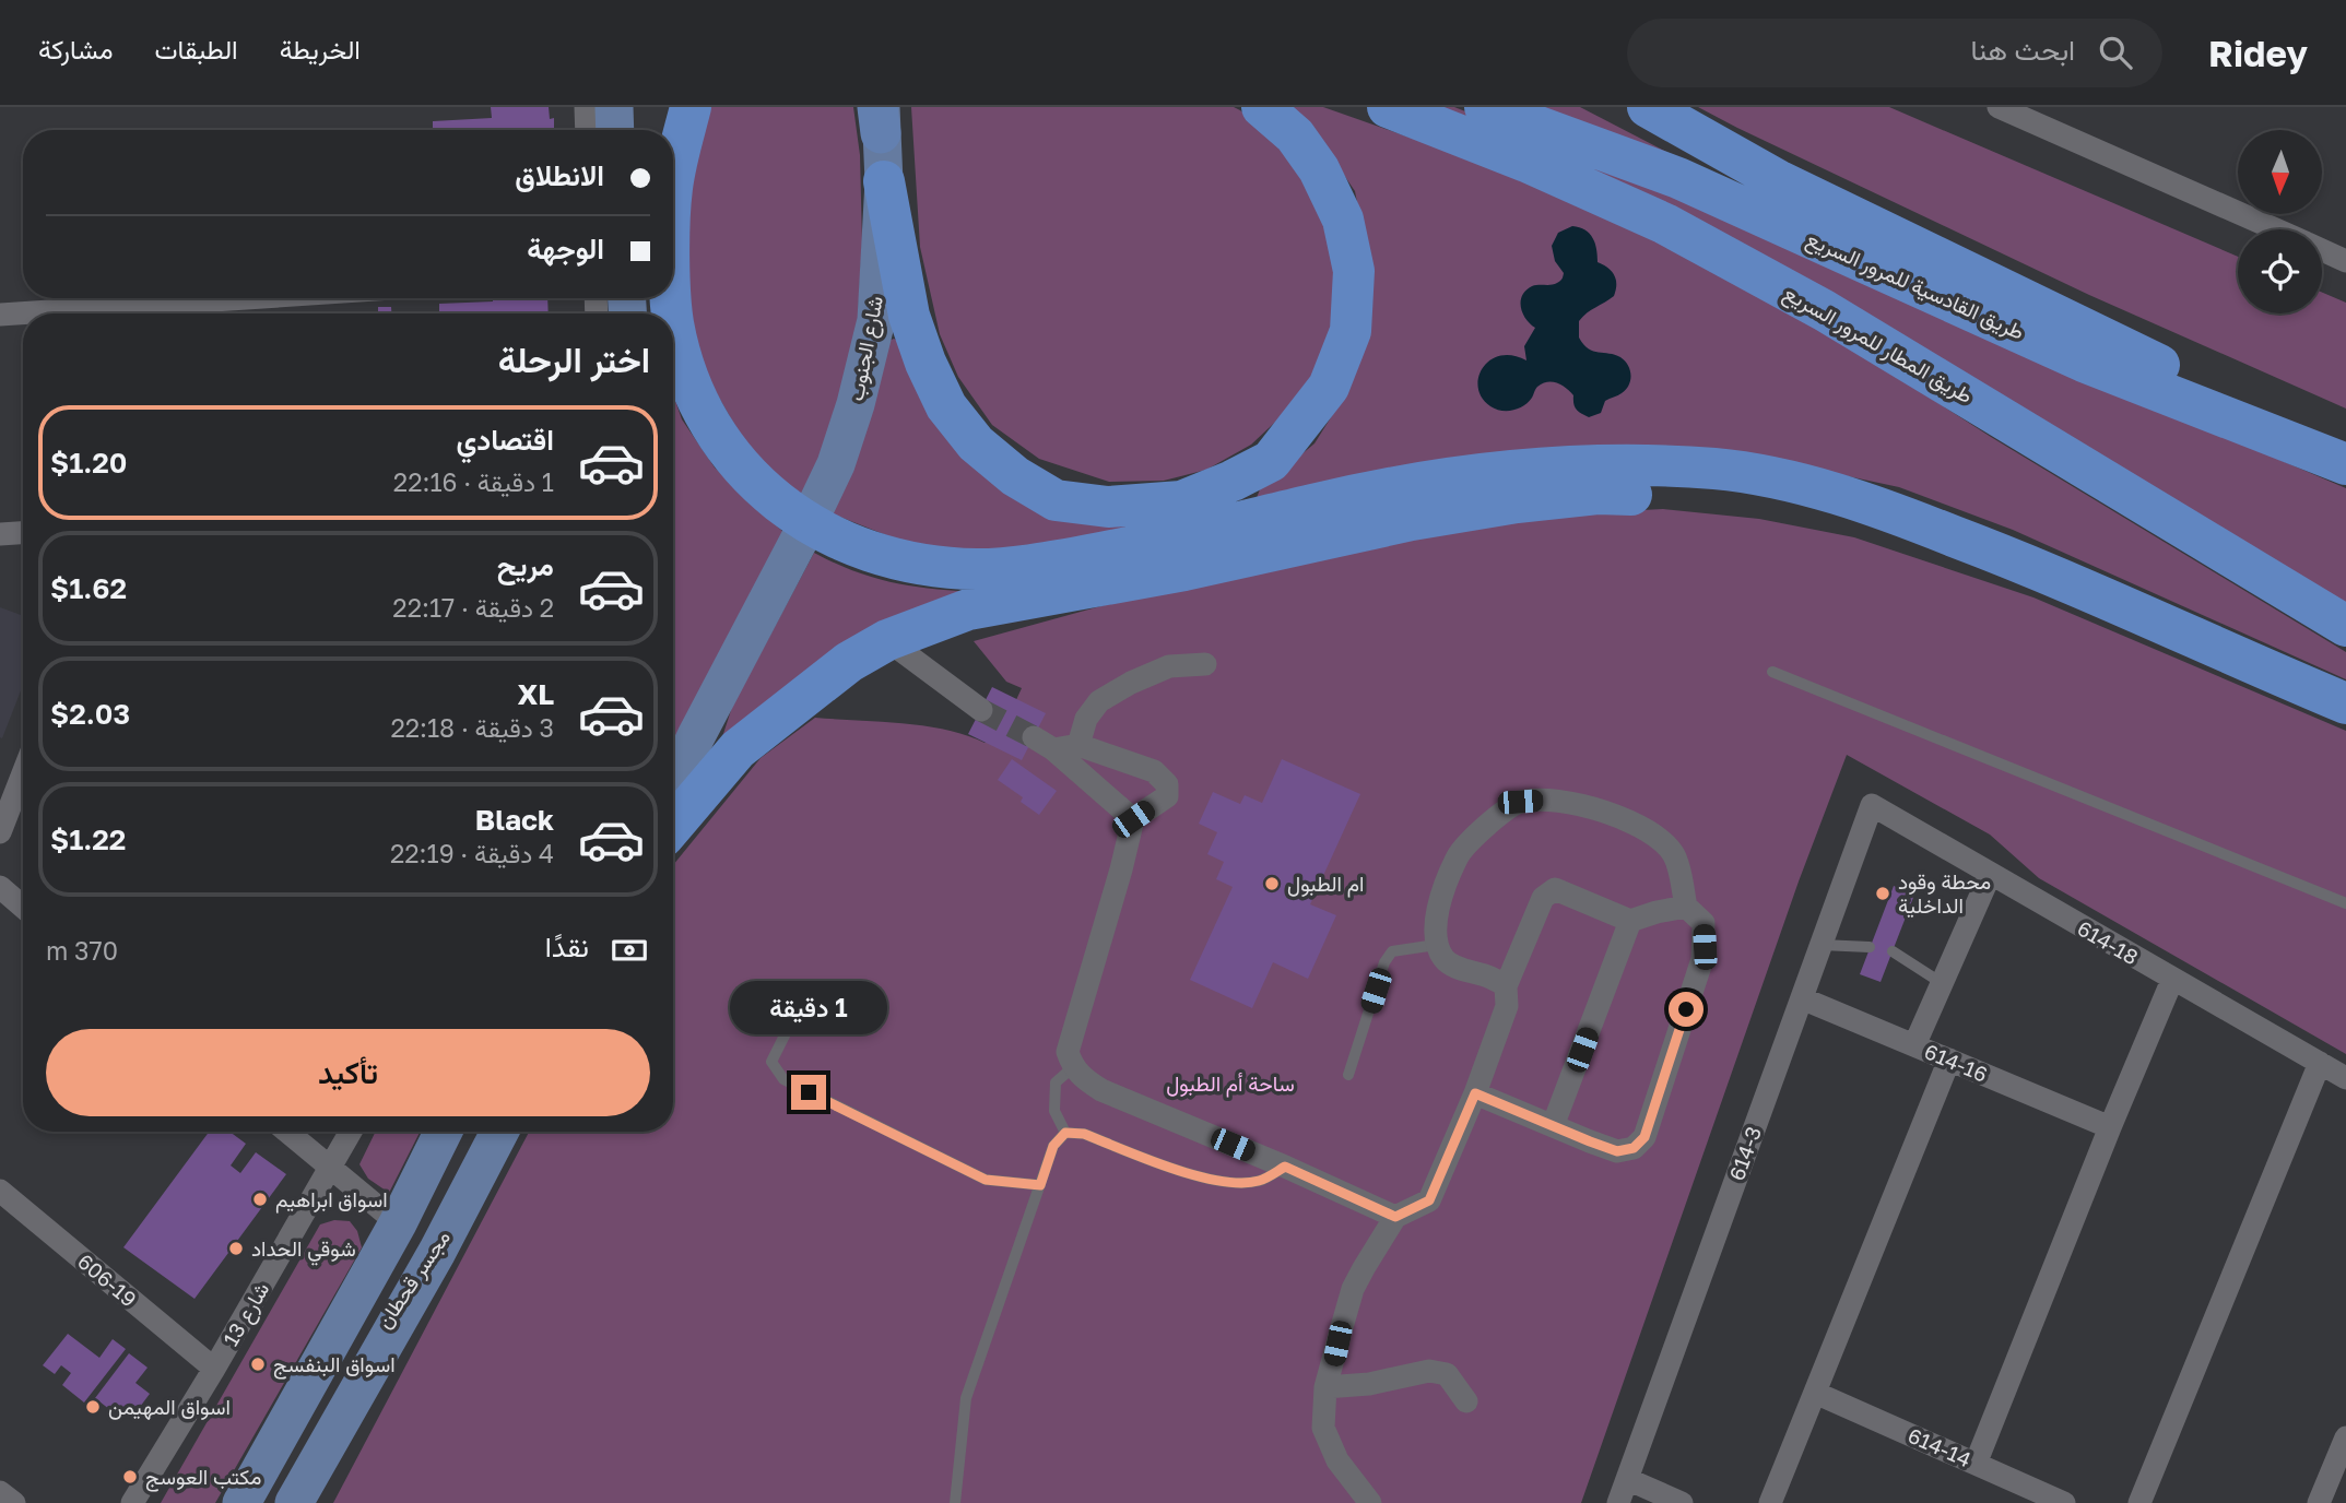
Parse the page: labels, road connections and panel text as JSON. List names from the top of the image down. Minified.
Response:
{"streets":{"highway":["طريق القادسية للمرور السريع","طريق المطار للمرور السريع"],"main road":["شارع الجنوب","مجسر قحطان"],"street":["614-18","614-16","614-3","606-19","شارع 13","614-14"]},"crossings":[["614-18","614-3"],["614-16","614-3"],["606-19","شارع 13"]],"parks":["ساحة أم الطبول"],"places":["ام الطبول","محطة وقود الداخلية","اسواق ابراهيم","شوقي الحداد","اسواق البنفسج","اسواق المهيمن","مكتب العوسج"],"north":"bottom","page":{"header":"Ridey","search":"ابحث هنا","nav":["الخريطة","الطبقات","مشاركة"],"banner":["الانطلاق","الوجهة"],"heading":"اختر الرحلة","list":[{"name":"اقتصادي","note":"1 دقيقة · 22:16","value":"$1.20"},{"name":"مريح","note":"2 دقيقة · 22:17","value":"$1.62"},{"name":"XL","note":"3 دقيقة · 22:18","value":"$2.03"},{"name":"Black","note":"4 دقيقة · 22:19","value":"$1.22"}],"pay":["نقدًا","370 m"],"bubble":"1 دقيقة","buttons":"تأكيد"}}
